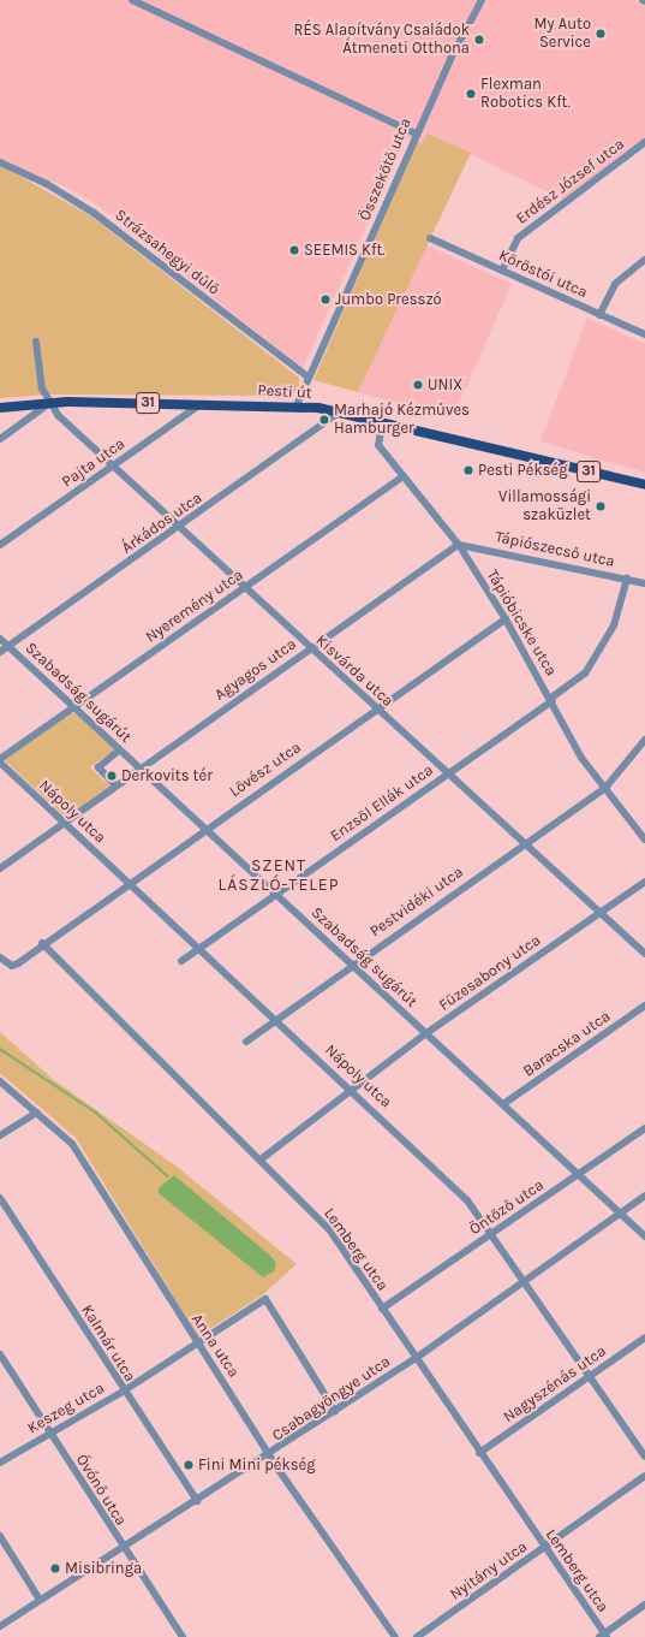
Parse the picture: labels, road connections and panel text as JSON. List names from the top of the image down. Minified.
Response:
{"streets":{"main road":["Pesti út","31"],"street":["Összekötő utca","Erdész József utca","Strázsahegyi dűlő","Köröstói utca","Pajta utca","Árkádos utca","Tápiószecső utca","Nyeremény utca","Tápióbicske utca","Agyagos utca","Kisvárda utca","Szabadság sugárút","Lövész utca","Enzsöl Ellák utca","Nápoly utca","Pestvidéki utca","Füzesabony utca","Baracska utca","Öntöző utca","Lemberg utca","Kalmár utca","Anna utca","Nagyszénás utca","Csabagyöngye utca","Keszeg utca","Óvónő utca","Nyitány utca"]},"crossings":[["Összekötő utca","Strázsahegyi dűlő"],["Összekötő utca","Pesti út"],["Erdész József utca","Köröstói utca"],["Pesti út","Pajta utca"],["Pesti út","Árkádos utca"],["Pesti út","Tápióbicske utca"],["Pesti út","Kisvárda utca"],["Pajta utca","Kisvárda utca"],["Árkádos utca","Kisvárda utca"],["Árkádos utca","Szabadság sugárút"],["Tápiószecső utca","Tápióbicske utca"],["Tápiószecső utca","Agyagos utca"],["Tápiószecső utca","Enzsöl Ellák utca"],["Nyeremény utca","Tápióbicske utca"],["Nyeremény utca","Kisvárda utca"],["Nyeremény utca","Szabadság sugárút"],["Nyeremény utca","Nápoly utca"],["Tápióbicske utca","Agyagos utca"],["Tápióbicske utca","Lövész utca"],["Tápióbicske utca","Enzsöl Ellák utca"],["Tápióbicske utca","Pestvidéki utca"],["Agyagos utca","Kisvárda utca"],["Agyagos utca","Szabadság sugárút"],["Kisvárda utca","Lövész utca"],["Kisvárda utca","Enzsöl Ellák utca"],["Kisvárda utca","Pestvidéki utca"],["Kisvárda utca","Füzesabony utca"],["Szabadság sugárút","Lövész utca"],["Szabadság sugárút","Enzsöl Ellák utca"],["Szabadság sugárút","Pestvidéki utca"],["Szabadság sugárút","Füzesabony utca"],["Szabadság sugárút","Baracska utca"],["Szabadság sugárút","Öntöző utca"],["Szabadság sugárút","Csabagyöngye utca"],["Lövész utca","Nápoly utca"],["Lövész utca","Lemberg utca"],["Enzsöl Ellák utca","Nápoly utca"],["Nápoly utca","Pestvidéki utca"],["Nápoly utca","Füzesabony utca"],["Nápoly utca","Öntöző utca"],["Nápoly utca","Nagyszénás utca"],["Nápoly utca","Csabagyöngye utca"],["Füzesabony utca","Lemberg utca"],["Öntöző utca","Lemberg utca"],["Lemberg utca","Nagyszénás utca"],["Lemberg utca","Csabagyöngye utca"],["Lemberg utca","Nyitány utca"],["Kalmár utca","Csabagyöngye utca"],["Kalmár utca","Keszeg utca"],["Anna utca","Csabagyöngye utca"],["Anna utca","Keszeg utca"],["Csabagyöngye utca","Keszeg utca"],["Csabagyöngye utca","Óvónő utca"],["Keszeg utca","Óvónő utca"]],"districts":["SZENT LÁSZLÓ-TELEP"],"places":["My Auto Service","RÉS Alapítvány Családok Átmeneti Otthona","Flexman Robotics Kft.","SEEMIS Kft.","Jumbo Presszó","UNIX","Marhajó Kézműves Hamburger","Pesti Pékség","Villamossági szaküzlet","Derkovits tér","Fini Mini pékség","Misibringa"]}
